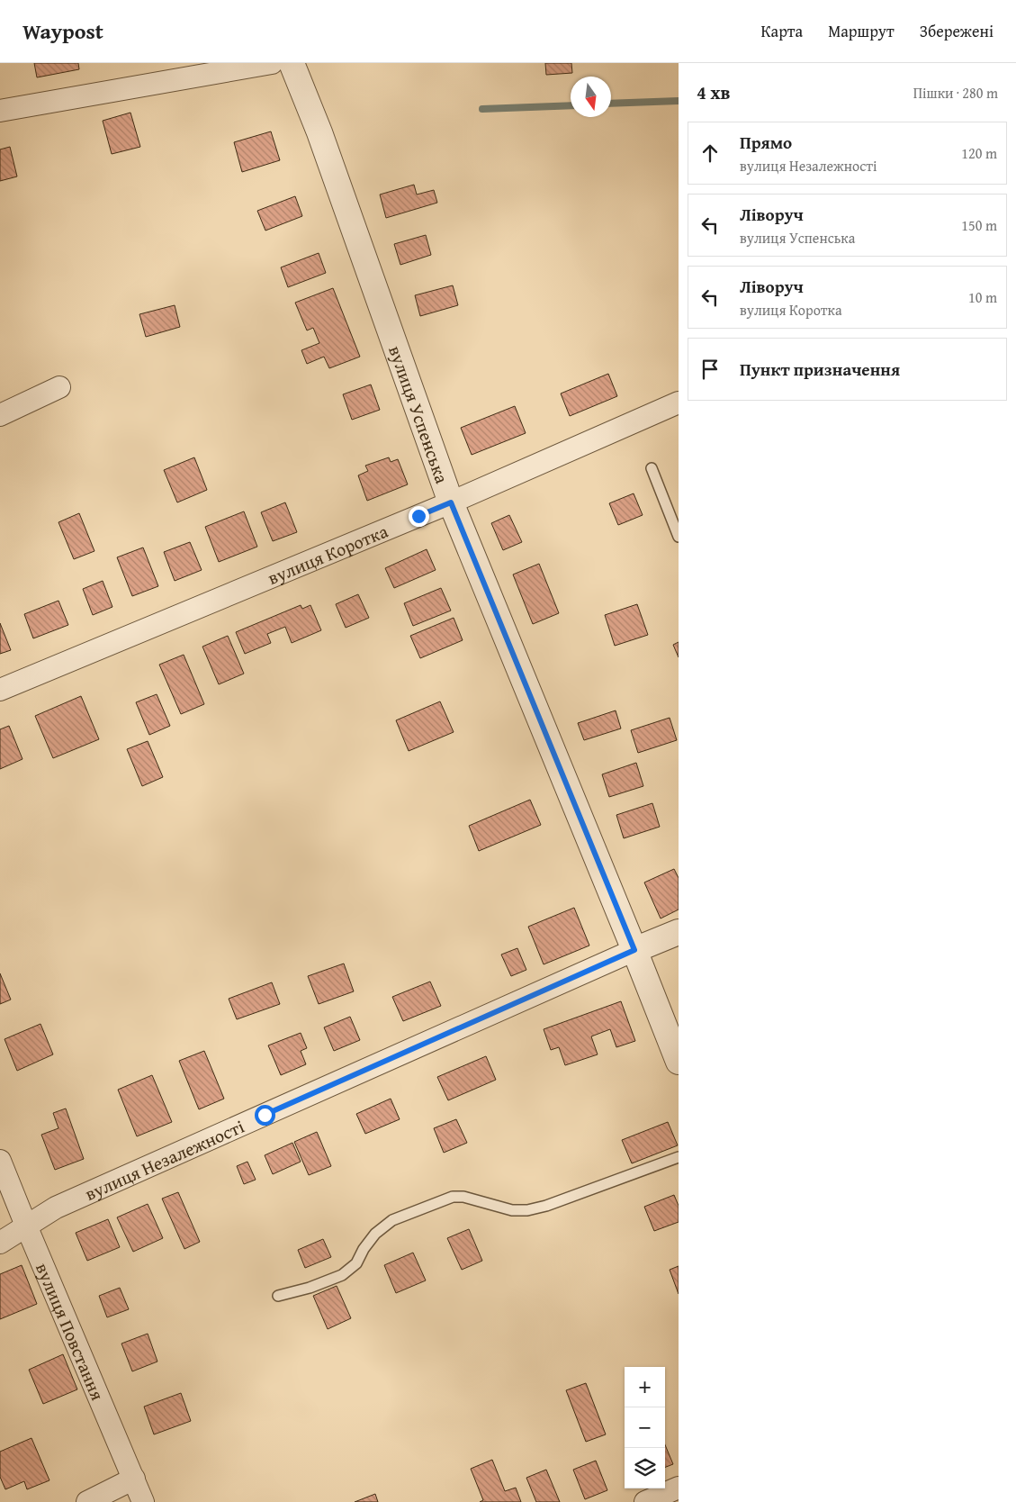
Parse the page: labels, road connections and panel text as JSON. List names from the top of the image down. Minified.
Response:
{"streets":{"street":["вулиця Успенська","вулиця Коротка","вулиця Незалежності","вулиця Повстання"]},"crossings":[["вулиця Успенська","вулиця Коротка"],["вулиця Успенська","вулиця Незалежності"],["вулиця Незалежності","вулиця Повстання"]],"north":"bottom","page":{"header":"Waypost","nav":["Карта","Маршрут","Збережені"],"heading":["4 хв","Пішки · 280 m"],"list":[["Прямо","вулиця Незалежності","120 m"],["Ліворуч","вулиця Успенська","150 m"],["Ліворуч","вулиця Коротка","10 m"],"Пункт призначення"],"map_buttons":["+","−"]}}
